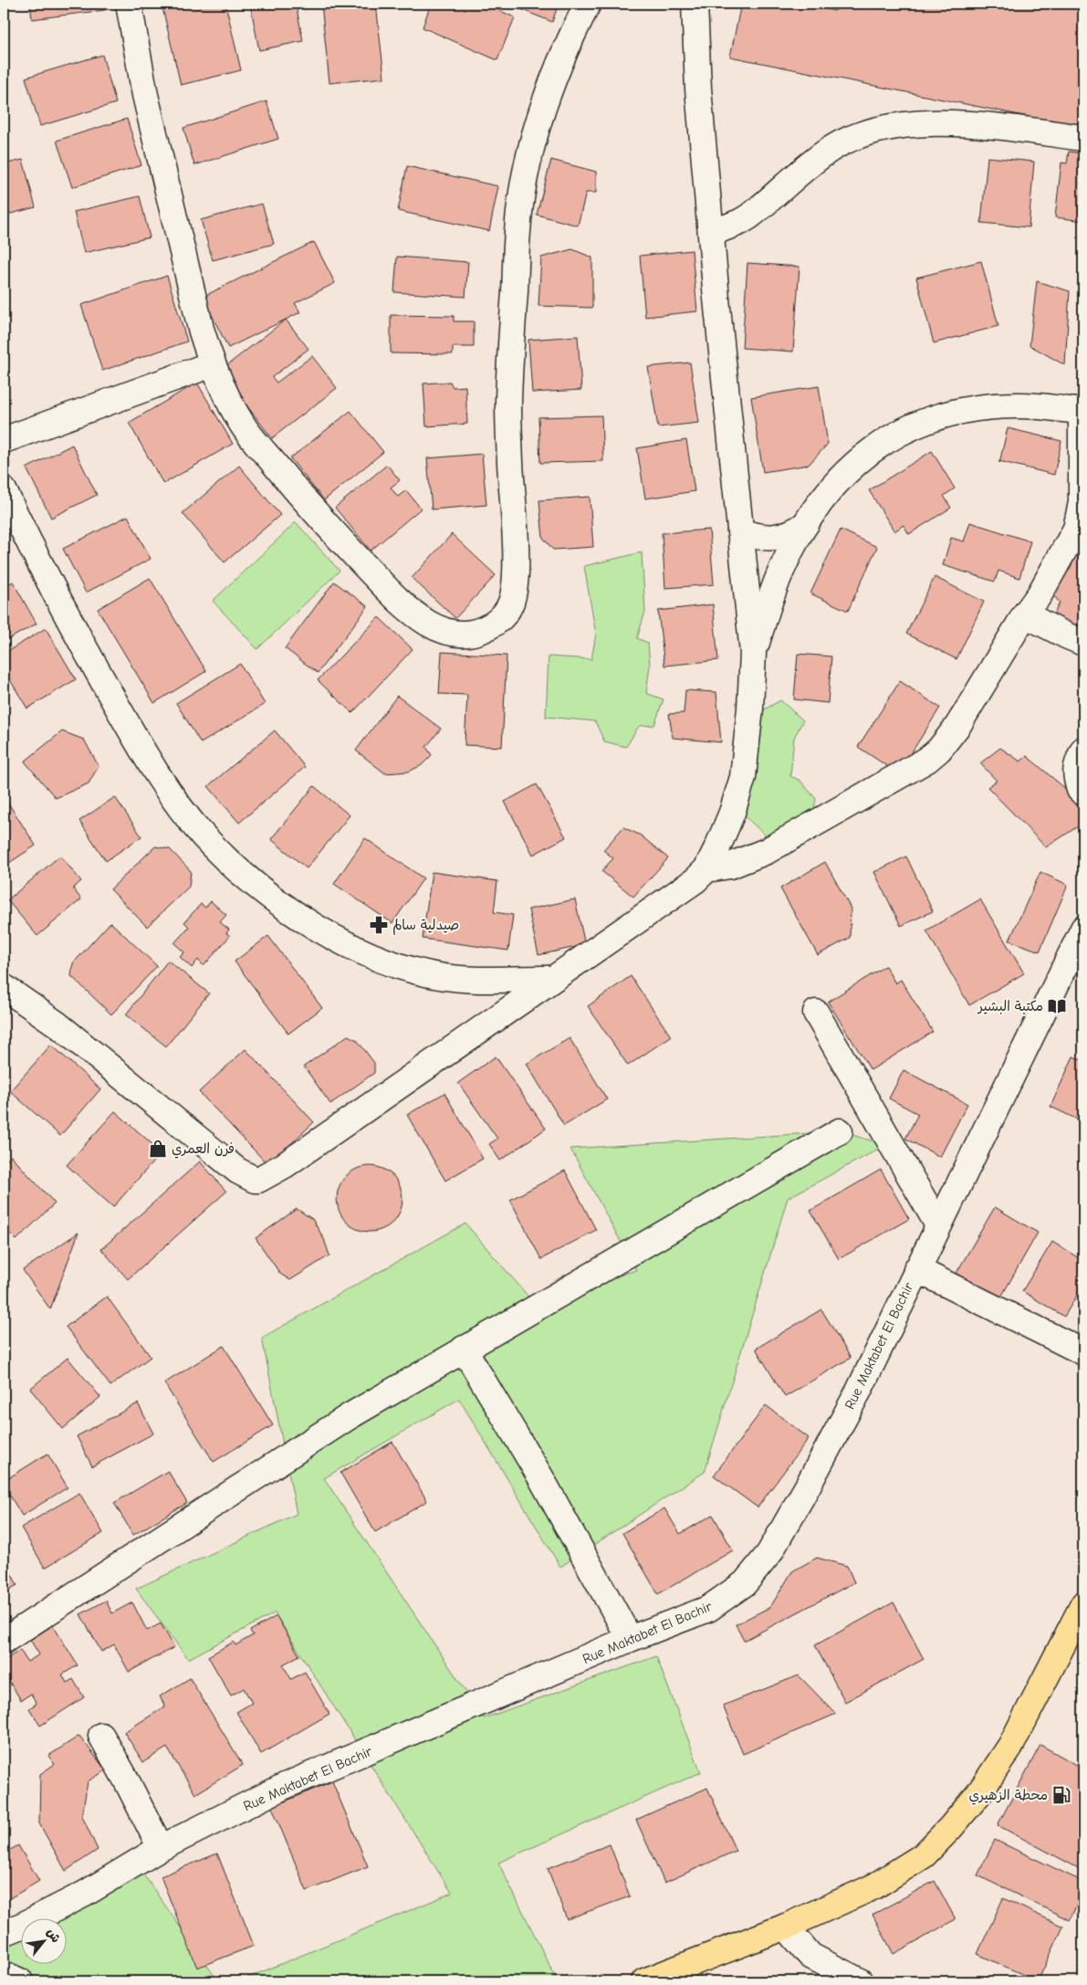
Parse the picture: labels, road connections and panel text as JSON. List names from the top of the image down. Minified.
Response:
{"streets":{"street":["Rue Maktabet El Bachir"]},"places":{"pharmacy":["صيدلية سالم"],"library":["مكتبة البشير"],"shop":["فرن العمري"],"fuel station":["محطة الزهيري"]},"north":"top right"}
